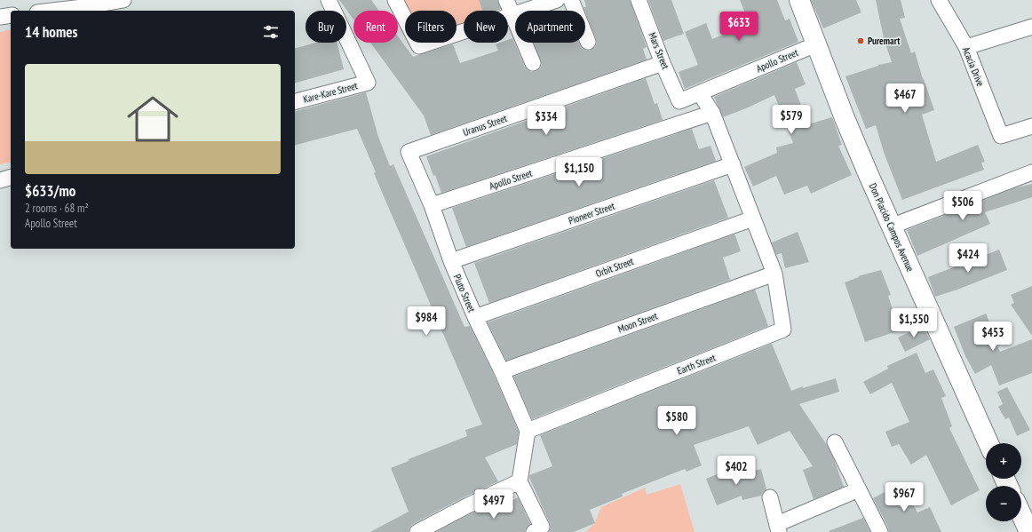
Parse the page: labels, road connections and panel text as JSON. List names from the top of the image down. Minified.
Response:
{"streets":{"main road":["Don Placido Campos Avenue"],"street":["Mars Street","Apollo Street","Acacia Drive","Kare-Kare Street","Uranus Street","Pioneer Street","Orbit Street","Pluto Street","Moon Street","Earth Street"]},"crossings":[["Mars Street","Apollo Street"],["Mars Street","Uranus Street"],["Apollo Street","Don Placido Campos Avenue"],["Apollo Street","Pluto Street"],["Apollo Street","Earth Street"],["Uranus Street","Pluto Street"],["Pioneer Street","Pluto Street"],["Pioneer Street","Earth Street"],["Orbit Street","Pluto Street"],["Orbit Street","Earth Street"],["Pluto Street","Moon Street"],["Pluto Street","Earth Street"],["Moon Street","Earth Street"]],"places":["Puremart"],"page":{"chip":["Buy","Rent","Filters","New","Apartment"],"heading":"14 homes","price":["$633","$467","$579","$334","$1,150","$506","$424","$984","$1,550","$453","$580","$402","$967","$497"],"list":[{"name":"$633/mo","note":"2 rooms · 68 m² · Apollo Street"}],"map_buttons":["+","−"]}}
